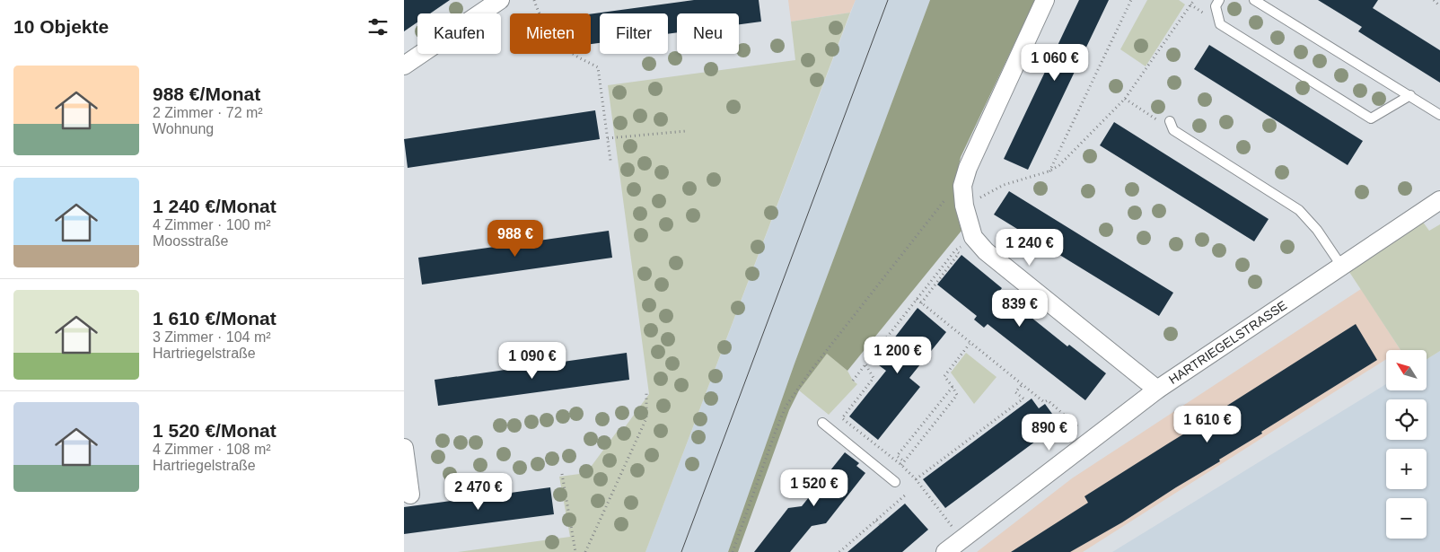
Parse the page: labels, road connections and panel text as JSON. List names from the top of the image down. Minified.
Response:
{"streets":{"street":["HARTRIEGELSTRASSE"]},"north":"top left","page":{"heading":"10 Objekte","chip":["Kaufen","Mieten","Filter","Neu"],"price":["1 060 €","988 €","1 240 €","839 €","1 200 €","1 090 €","1 610 €","890 €","1 520 €","2 470 €"],"list":[{"name":"988 €/Monat","note":"2 Zimmer · 72 m² · Wohnung"},{"name":"1 240 €/Monat","note":"4 Zimmer · 100 m² · Moosstraße"},{"name":"1 610 €/Monat","note":"3 Zimmer · 104 m² · Hartriegelstraße"},{"name":"1 520 €/Monat","note":"4 Zimmer · 108 m² · Hartriegelstraße"}],"map_buttons":["+","−"]}}
